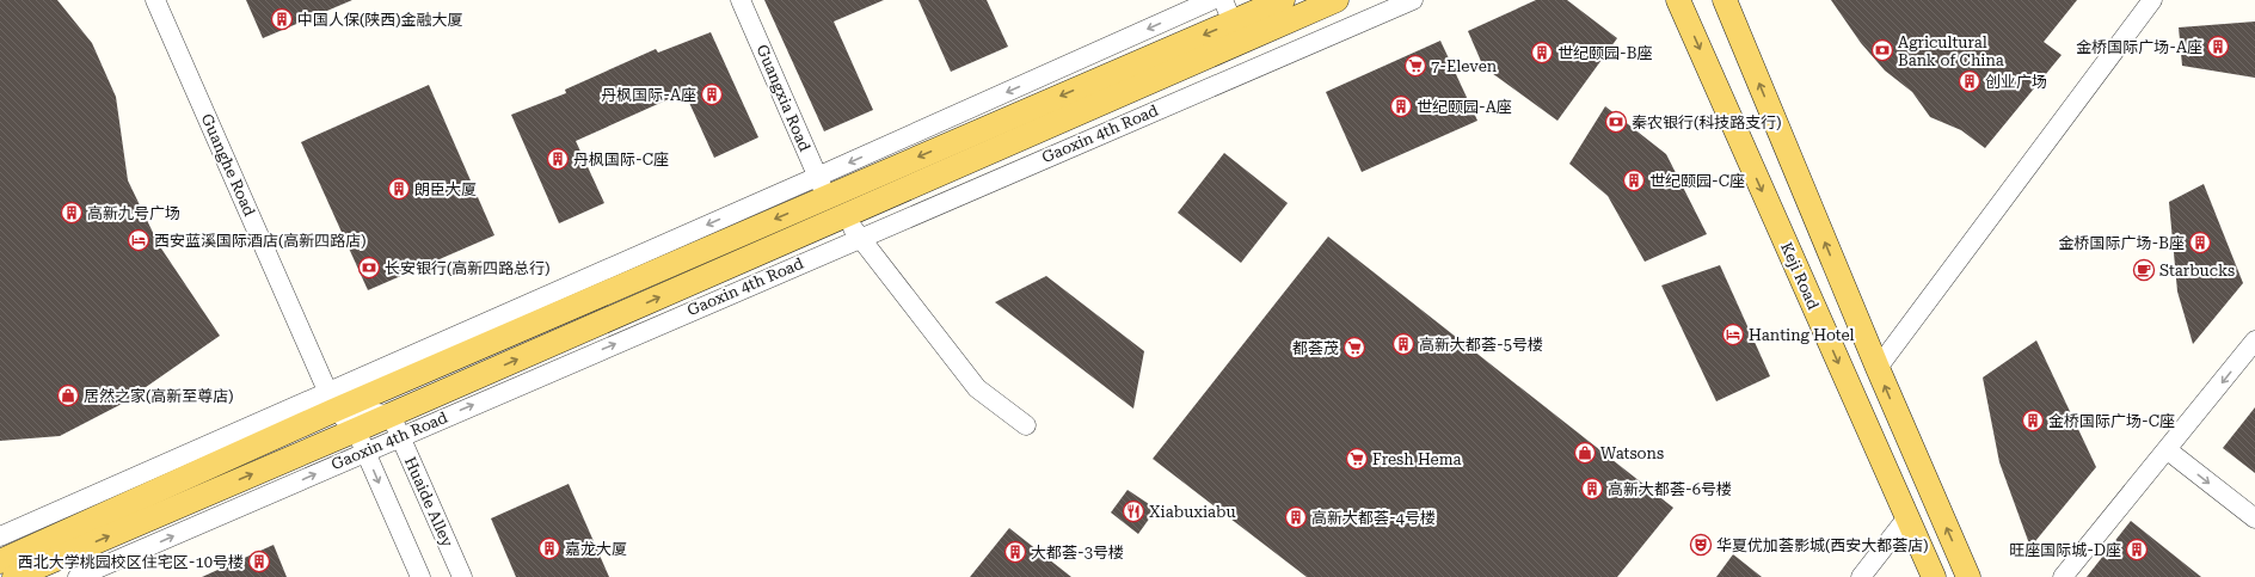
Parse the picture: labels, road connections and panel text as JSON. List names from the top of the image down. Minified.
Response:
{"streets":{"main road":["Gaoxin 4th Road","Keji Road"],"street":["Guangxia Road","Guanghe Road","Huaide Alley"]},"crossings":[["Gaoxin 4th Road","Huaide Alley"]],"places":{"building":["中国人保(陕西)金融大厦","金桥国际广场-A座","世纪颐园-B座","创业广场","丹枫国际-A座","世纪颐园-A座","丹枫国际-C座","世纪颐园-C座","朗臣大厦","高新九号广场","金桥国际广场-B座","高新大都荟-5号楼","金桥国际广场-C座","高新大都荟-6号楼","高新大都荟-4号楼","嘉龙大厦","旺座国际城-D座","大都荟-3号楼","西北大学桃园校区住宅区-10号楼"],"bank":["Agricultural Bank of China","秦农银行(科技路支行)","长安银行(高新四路总行)"],"supermarket":["7-Eleven","都荟茂","Fresh Hema"],"hotel":["西安蓝溪国际酒店(高新四路店)","Hanting Hotel"],"cafe":["Starbucks"],"shop":["居然之家(高新至尊店)","Watsons"],"restaurant":["Xiabuxiabu"],"theatre":["华夏优加荟影城(西安大都荟店)"]}}
